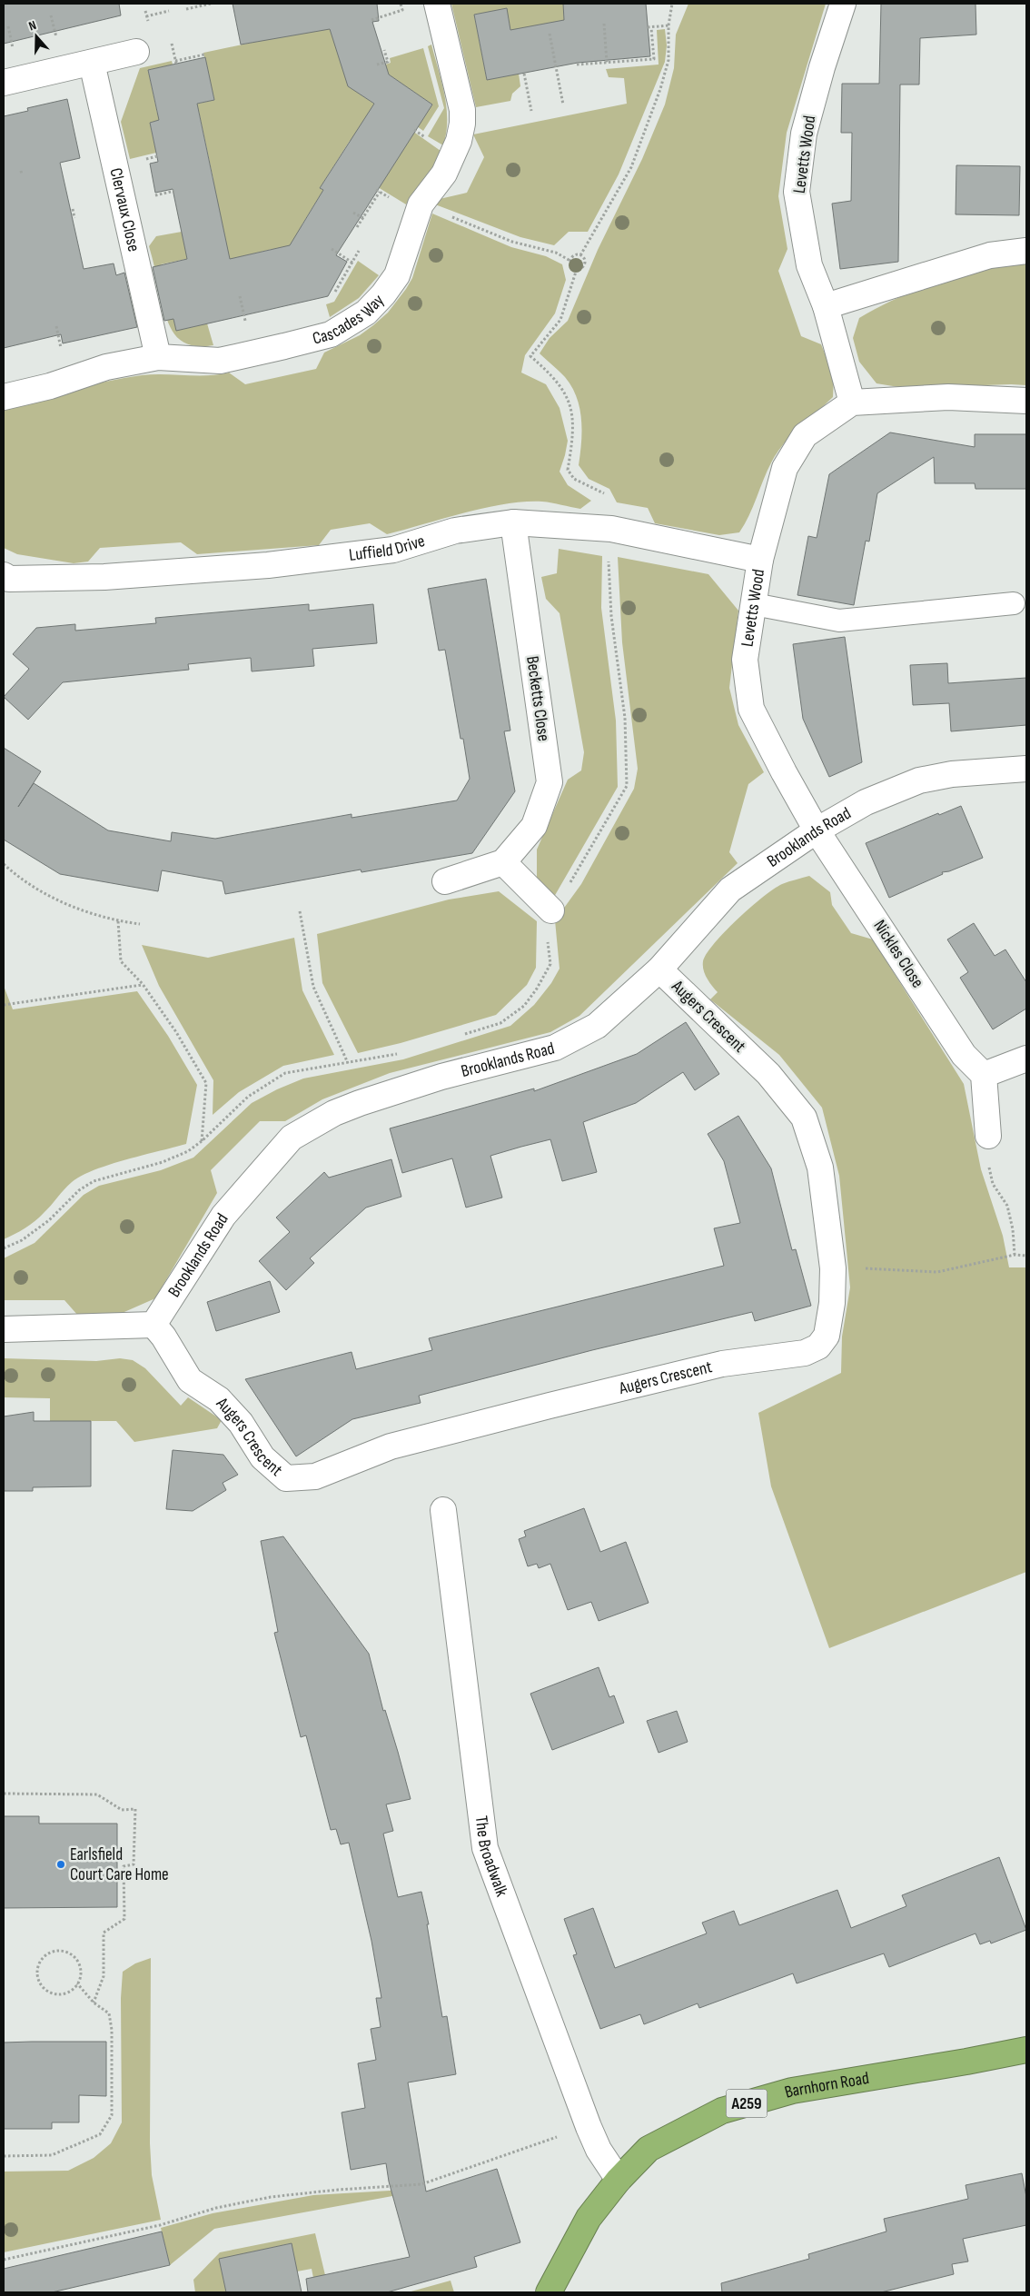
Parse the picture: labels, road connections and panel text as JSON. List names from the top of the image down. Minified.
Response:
{"streets":{"highway":["Barnhorn Road","A259"],"street":["Levetts Wood","Clervaux Close","Cascades Way","Luffield Drive","Becketts Close","Brooklands Road","Nickles Close","Augers Crescent","The Broadwalk"]},"crossings":[["Levetts Wood","Luffield Drive"],["Levetts Wood","Brooklands Road"],["Levetts Wood","Nickles Close"],["Clervaux Close","Cascades Way"],["Luffield Drive","Becketts Close"],["Brooklands Road","Nickles Close"],["Brooklands Road","Augers Crescent"],["The Broadwalk","Barnhorn Road"]],"places":["Earlsfield Court Care Home"],"north":"top"}
